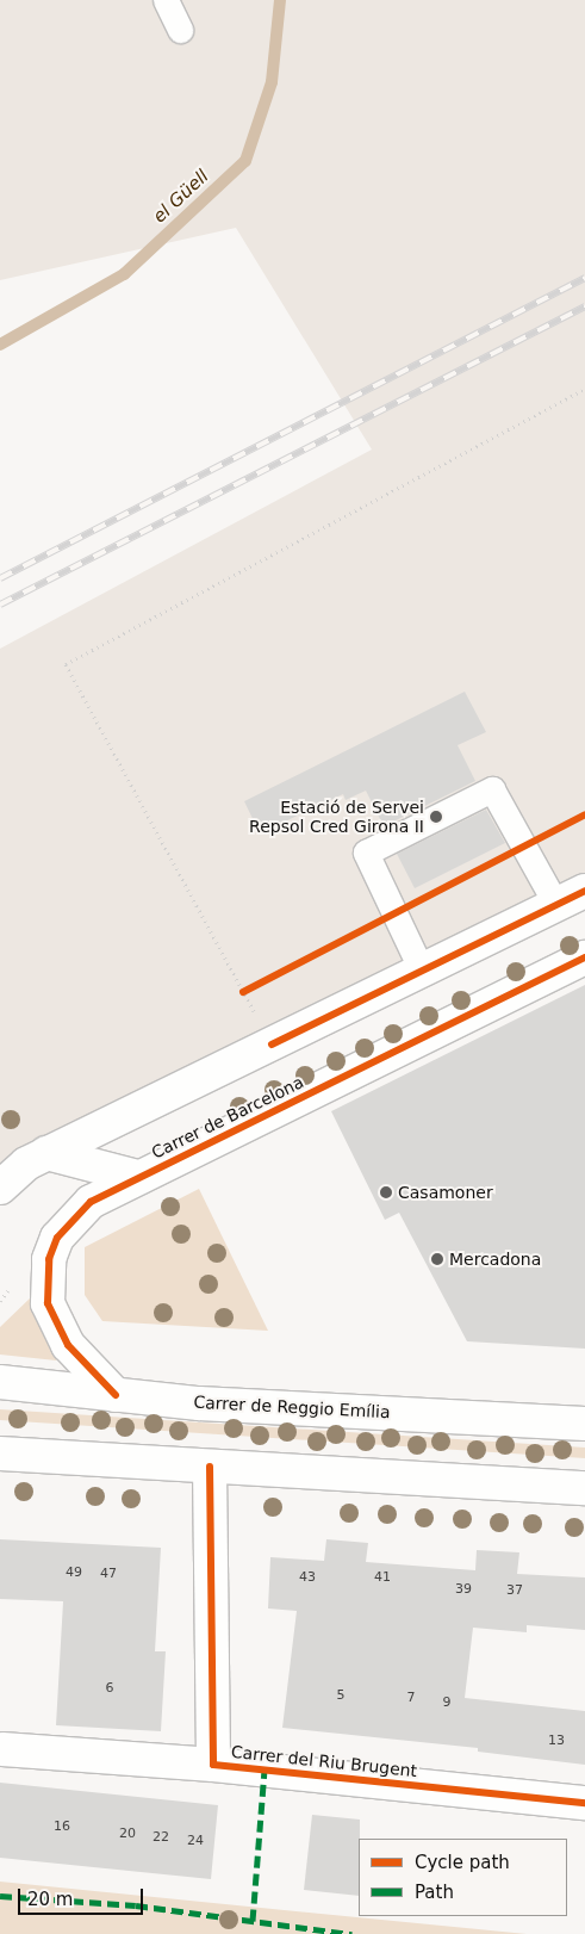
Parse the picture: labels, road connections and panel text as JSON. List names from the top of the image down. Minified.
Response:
{"streets":{"street":["Carrer de Barcelona","Carrer de Reggio Emília","Carrer del Riu Brugent"]},"crossings":[["Carrer de Barcelona","Carrer de Reggio Emília"]],"water":["el Güell"],"places":["Estació de Servei Repsol Cred Girona II","Casamoner","Mercadona"],"house_numbers":["49","47","43","41","39","37","6","5","7","9","13","16","20","22","24"],"legend":["Cycle path","Path"],"scale_bar":"20 m"}
